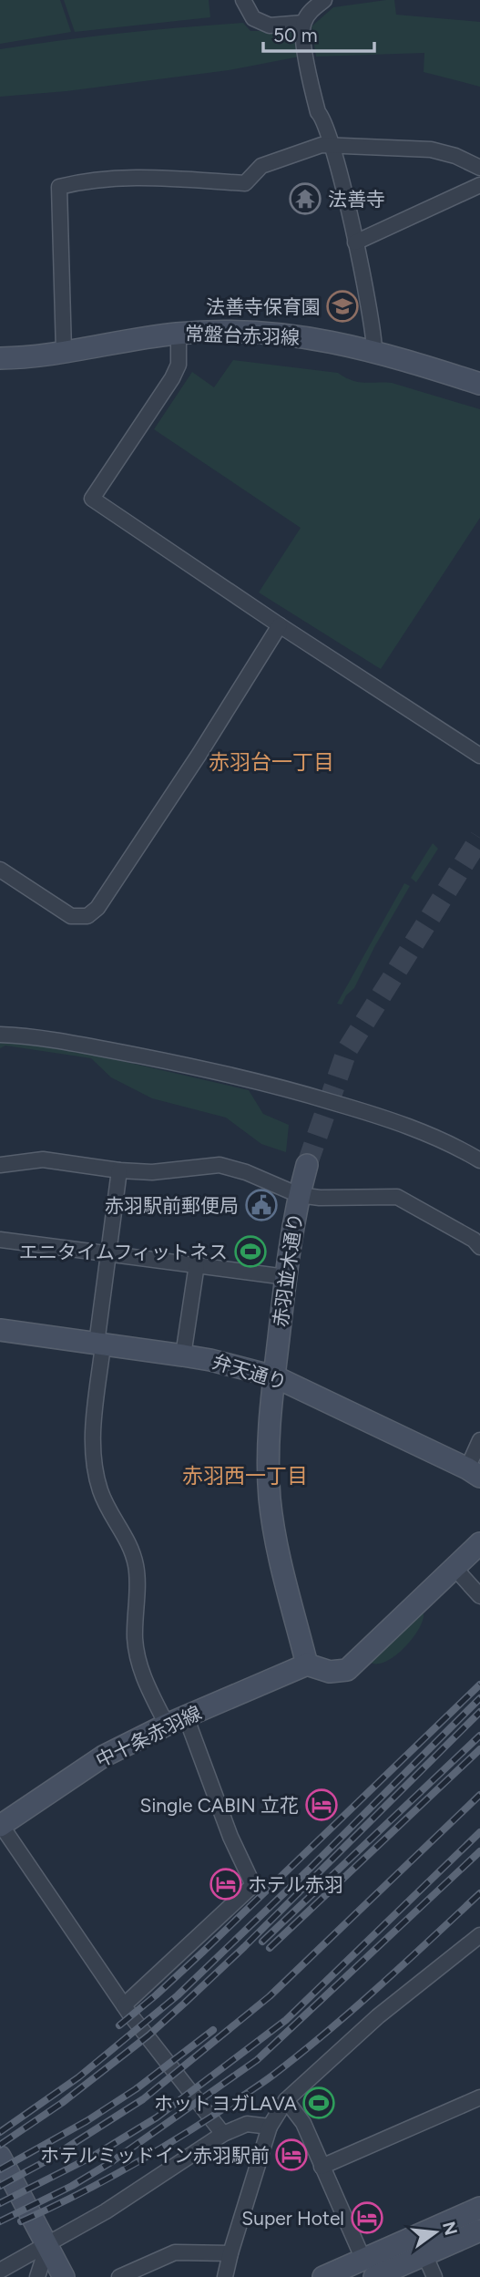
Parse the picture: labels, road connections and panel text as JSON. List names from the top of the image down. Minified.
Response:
{"streets":{"main road":["常盤台赤羽線","赤羽並木通り","弁天通り","中十条赤羽線"]},"crossings":[["赤羽並木通り","弁天通り"]],"districts":["赤羽台一丁目","赤羽西一丁目"],"places":{"temple":["法善寺"],"school or university":["法善寺保育園"],"public building":["赤羽駅前郵便局"],"sports":["エニタイムフィットネス","ホットヨガLAVA"],"hotel":["Single CABIN 立花","ホテル赤羽","ホテルミッドイン赤羽駅前","Super Hotel"]},"scale_bar":"50 m","north":"right"}
